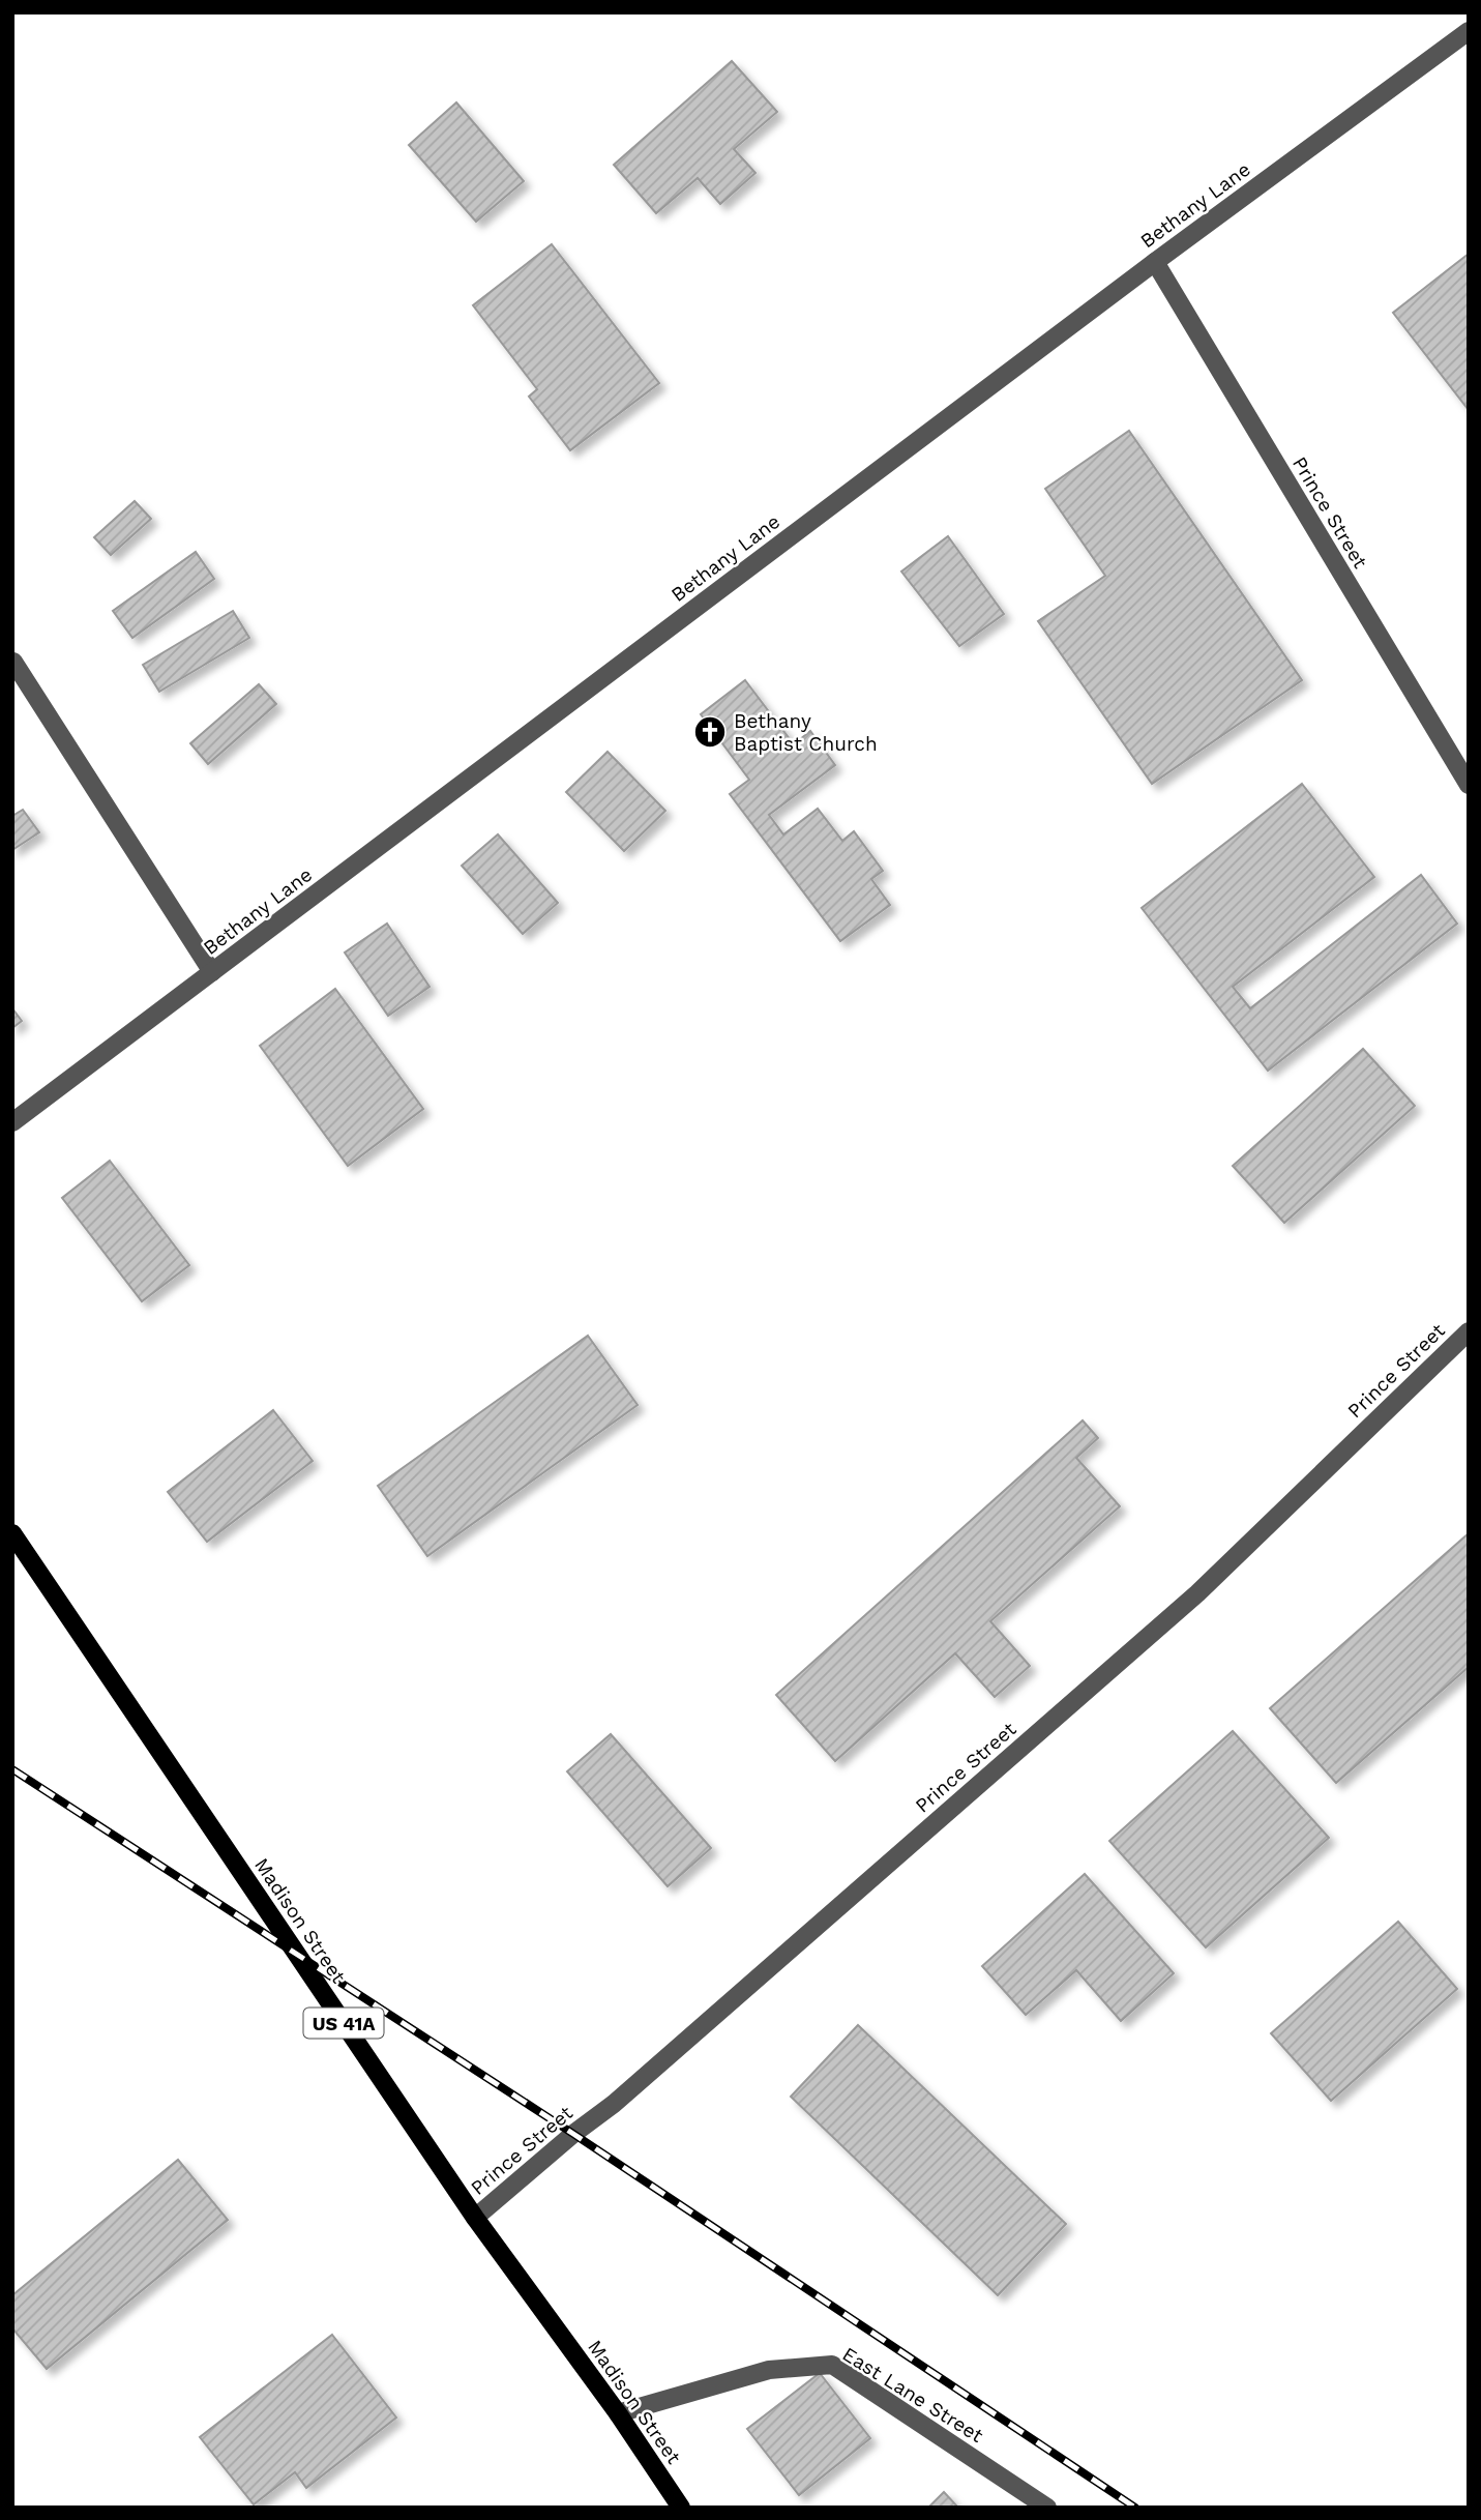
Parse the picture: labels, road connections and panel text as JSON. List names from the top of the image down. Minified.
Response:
{"streets":{"main road":["Madison Street","US 41A"],"street":["Bethany Lane","Prince Street","East Lane Street"]},"crossings":[["Bethany Lane","Prince Street"],["Prince Street","Madison Street"],["Madison Street","East Lane Street"]],"places":{"church":["Bethany Baptist Church"]}}
